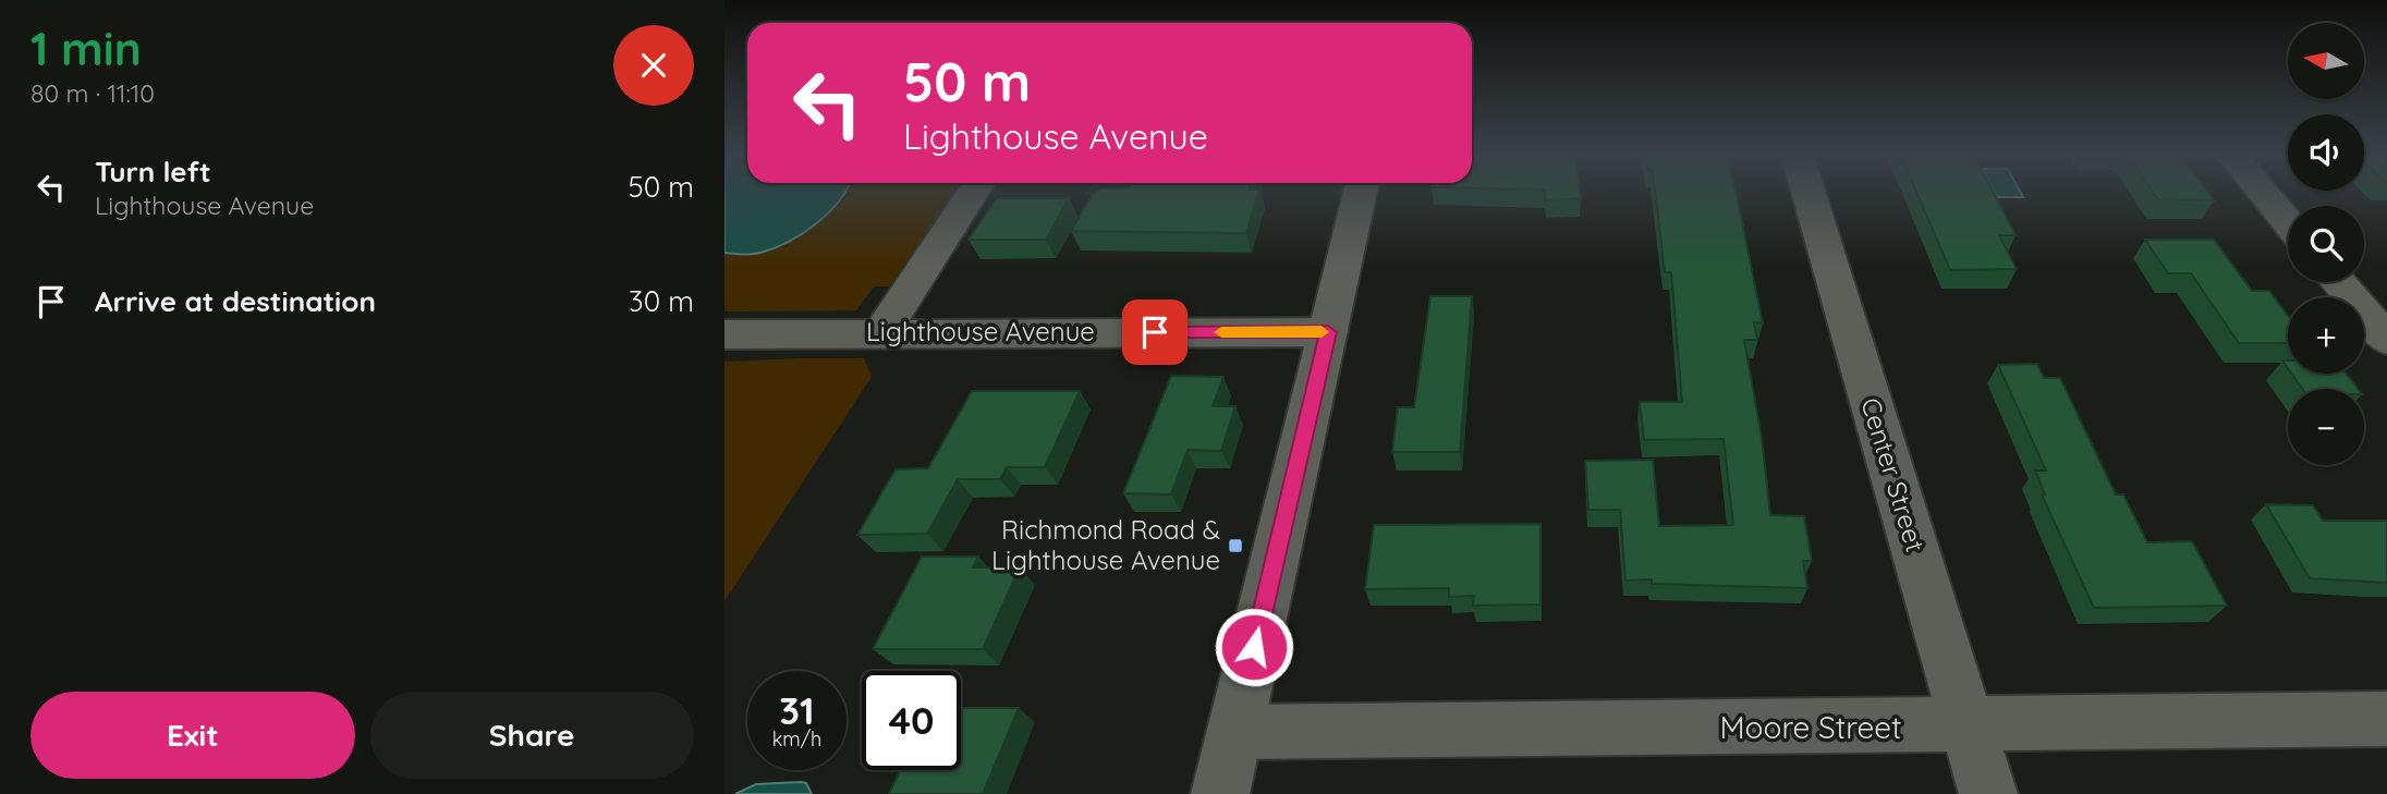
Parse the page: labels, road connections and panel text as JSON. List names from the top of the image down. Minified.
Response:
{"streets":{"street":["Lighthouse Avenue","Center Street","Moore Street"]},"crossings":[["Center Street","Moore Street"]],"places":{"transit":["Richmond Road & Lighthouse Avenue"]},"north":"left","page":{"heading":["1 min","80 m · 11:10"],"map_buttons":["+","−"],"turn":["50 m","Lighthouse Avenue"],"list":[{"name":"Turn left","note":"Lighthouse Avenue","value":"50 m"},{"name":"Arrive at destination","value":"30 m"}],"speed":"31 km/h","limit":"40","buttons":["Exit","Share"]}}
